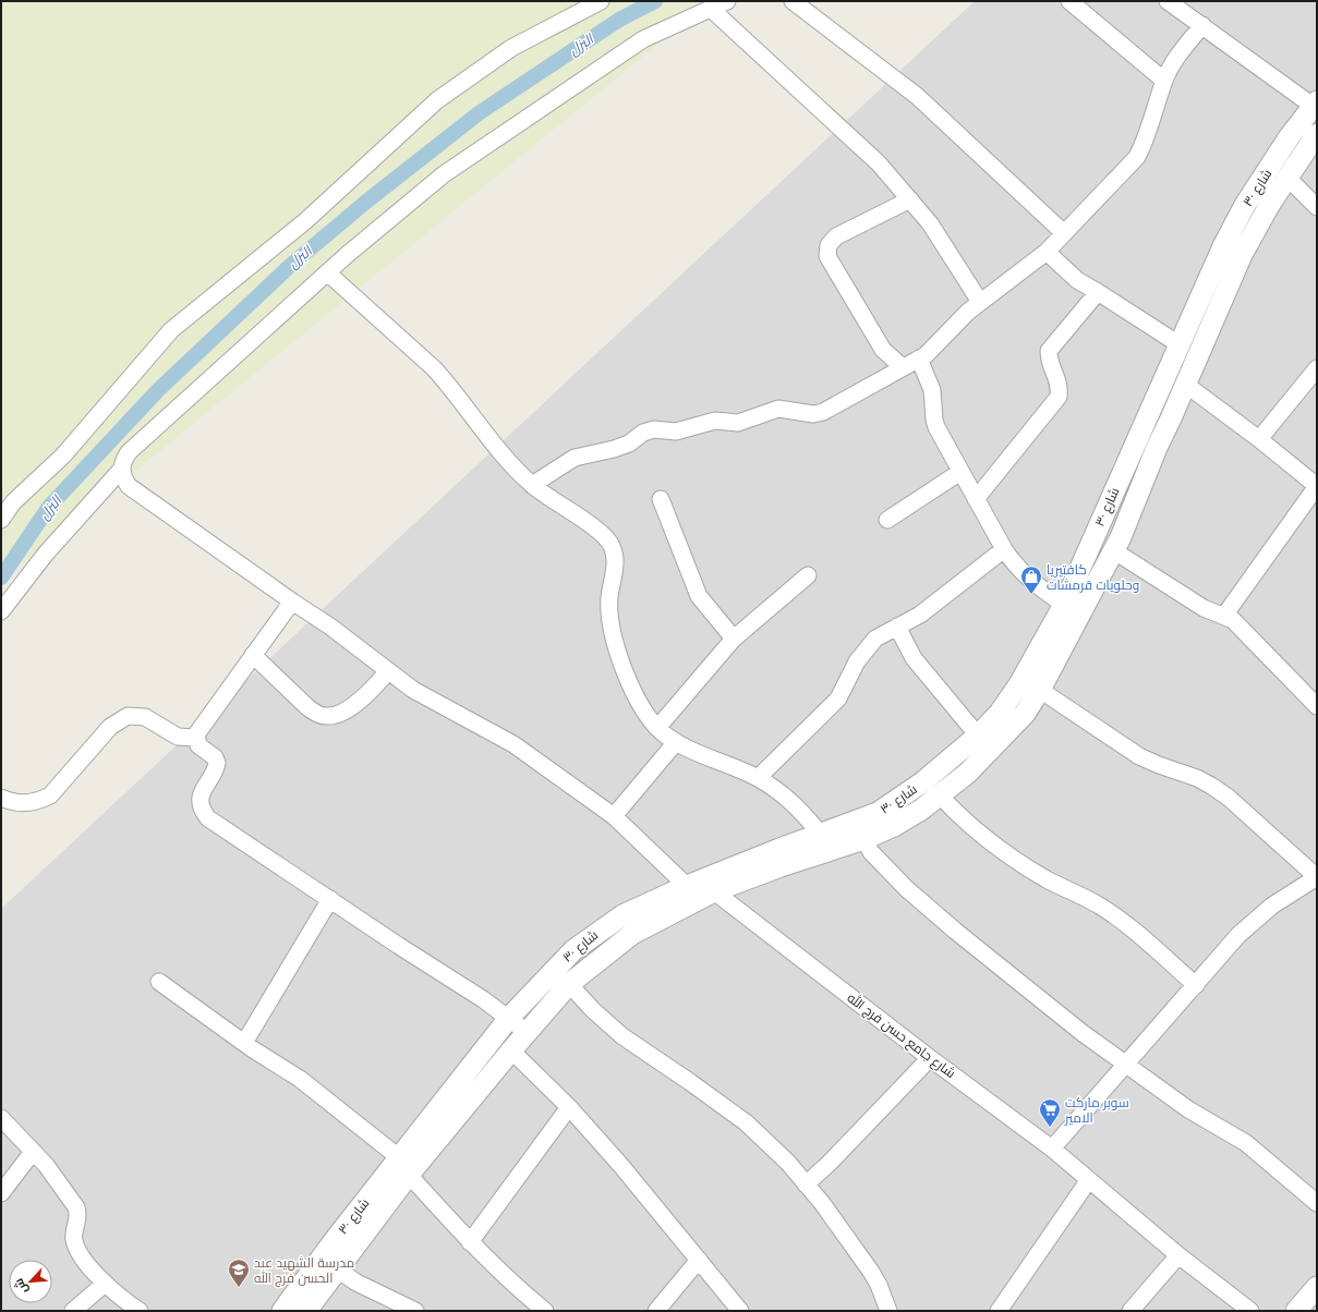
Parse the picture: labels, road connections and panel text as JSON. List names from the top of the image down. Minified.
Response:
{"streets":{"street":["شارع ٣٠","شارع جامع حسن فرج الله"]},"crossings":[["شارع ٣٠","شارع جامع حسن فرج الله"]],"water":["البزل"],"places":{"shop":["كافتيريا وحلويات قرمشات"],"supermarket":["سوبر ماركت الامير"],"school or university":["مدرسة الشهيد عبد الحسن فرج الله"]},"north":"bottom left"}
